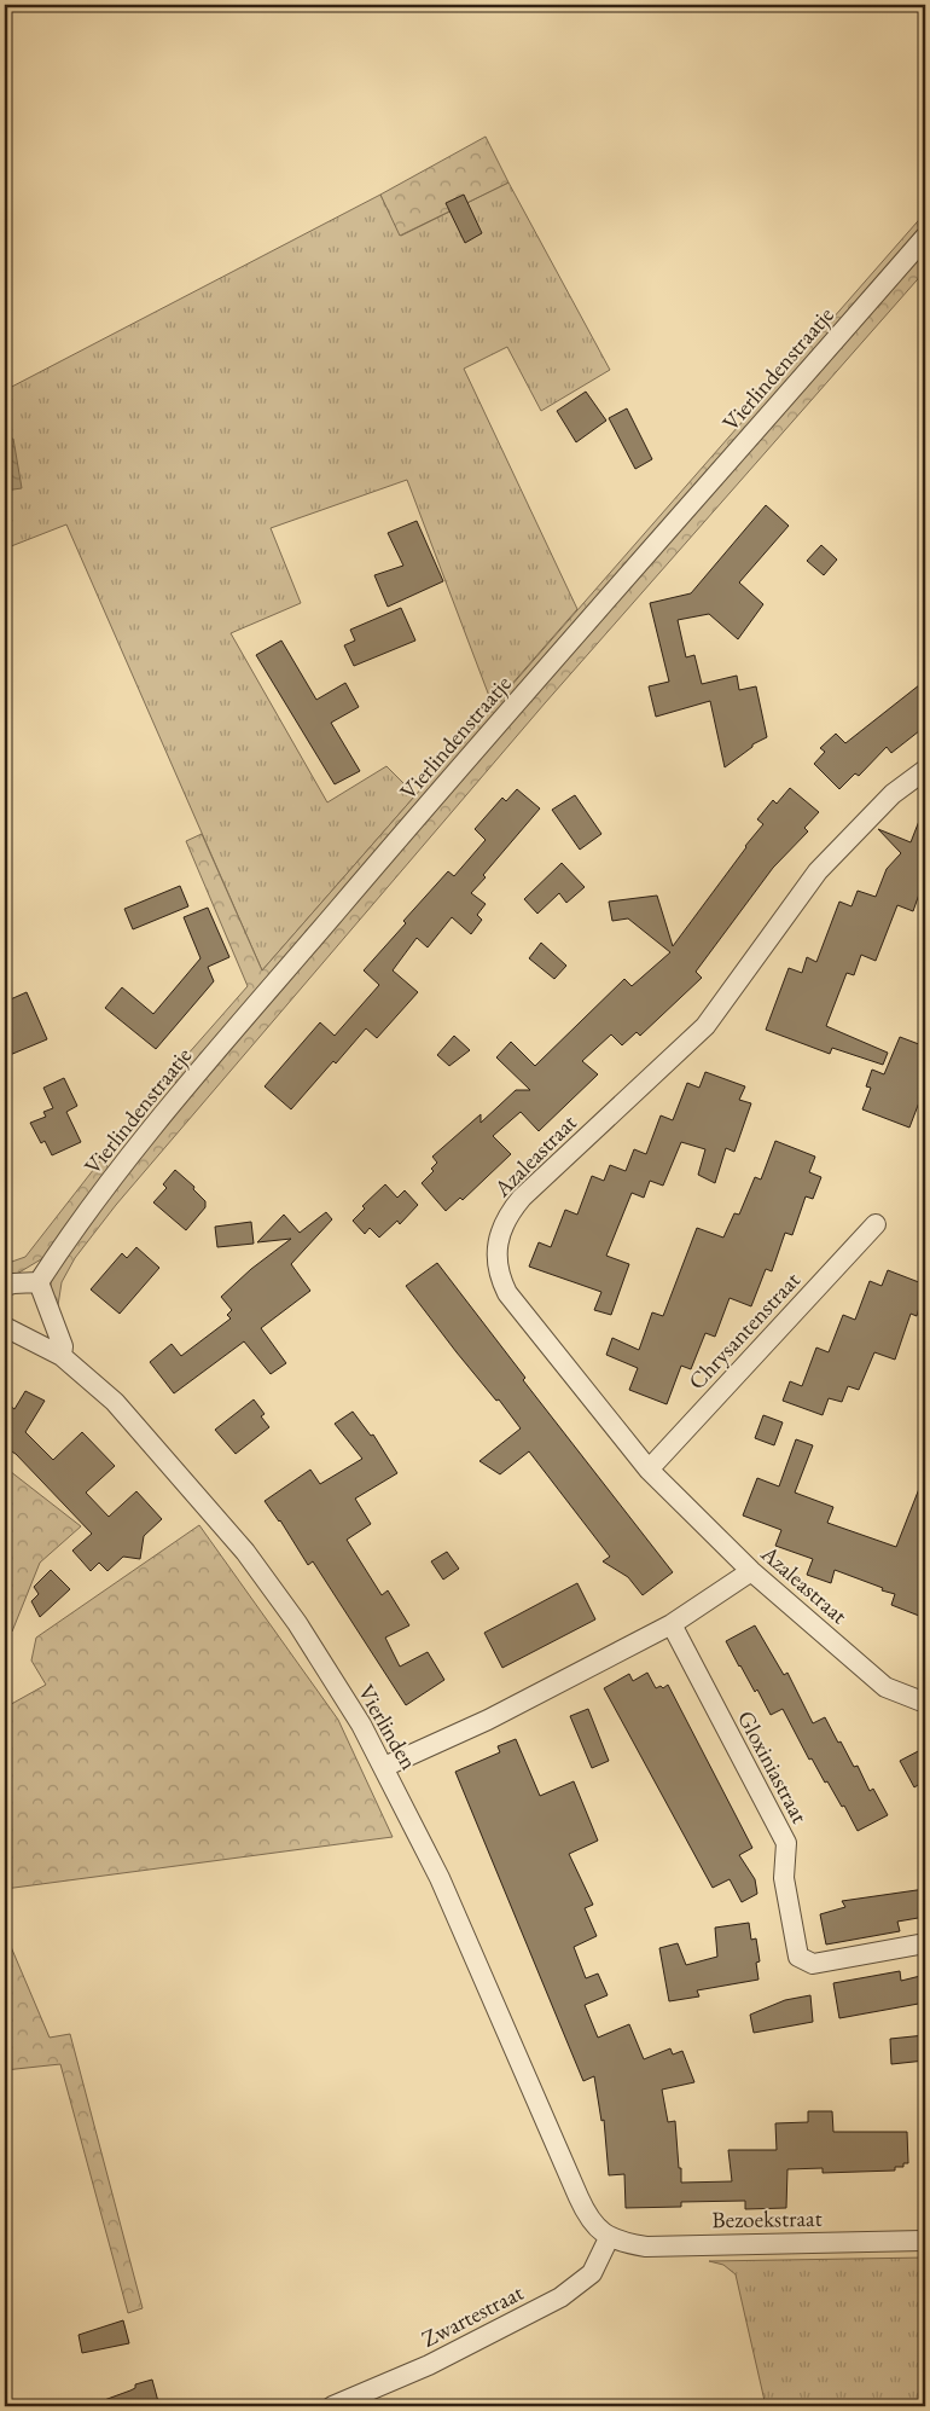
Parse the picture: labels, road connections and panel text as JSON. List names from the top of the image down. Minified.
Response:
{"streets":{"street":["Vierlindenstraatje","Azaleastraat","Chrysantenstraat","Vierlinden","Gloxiniastraat","Bezoekstraat","Zwartestraat"]},"crossings":[["Azaleastraat","Chrysantenstraat"],["Vierlinden","Bezoekstraat"],["Vierlinden","Zwartestraat"],["Bezoekstraat","Zwartestraat"]]}
